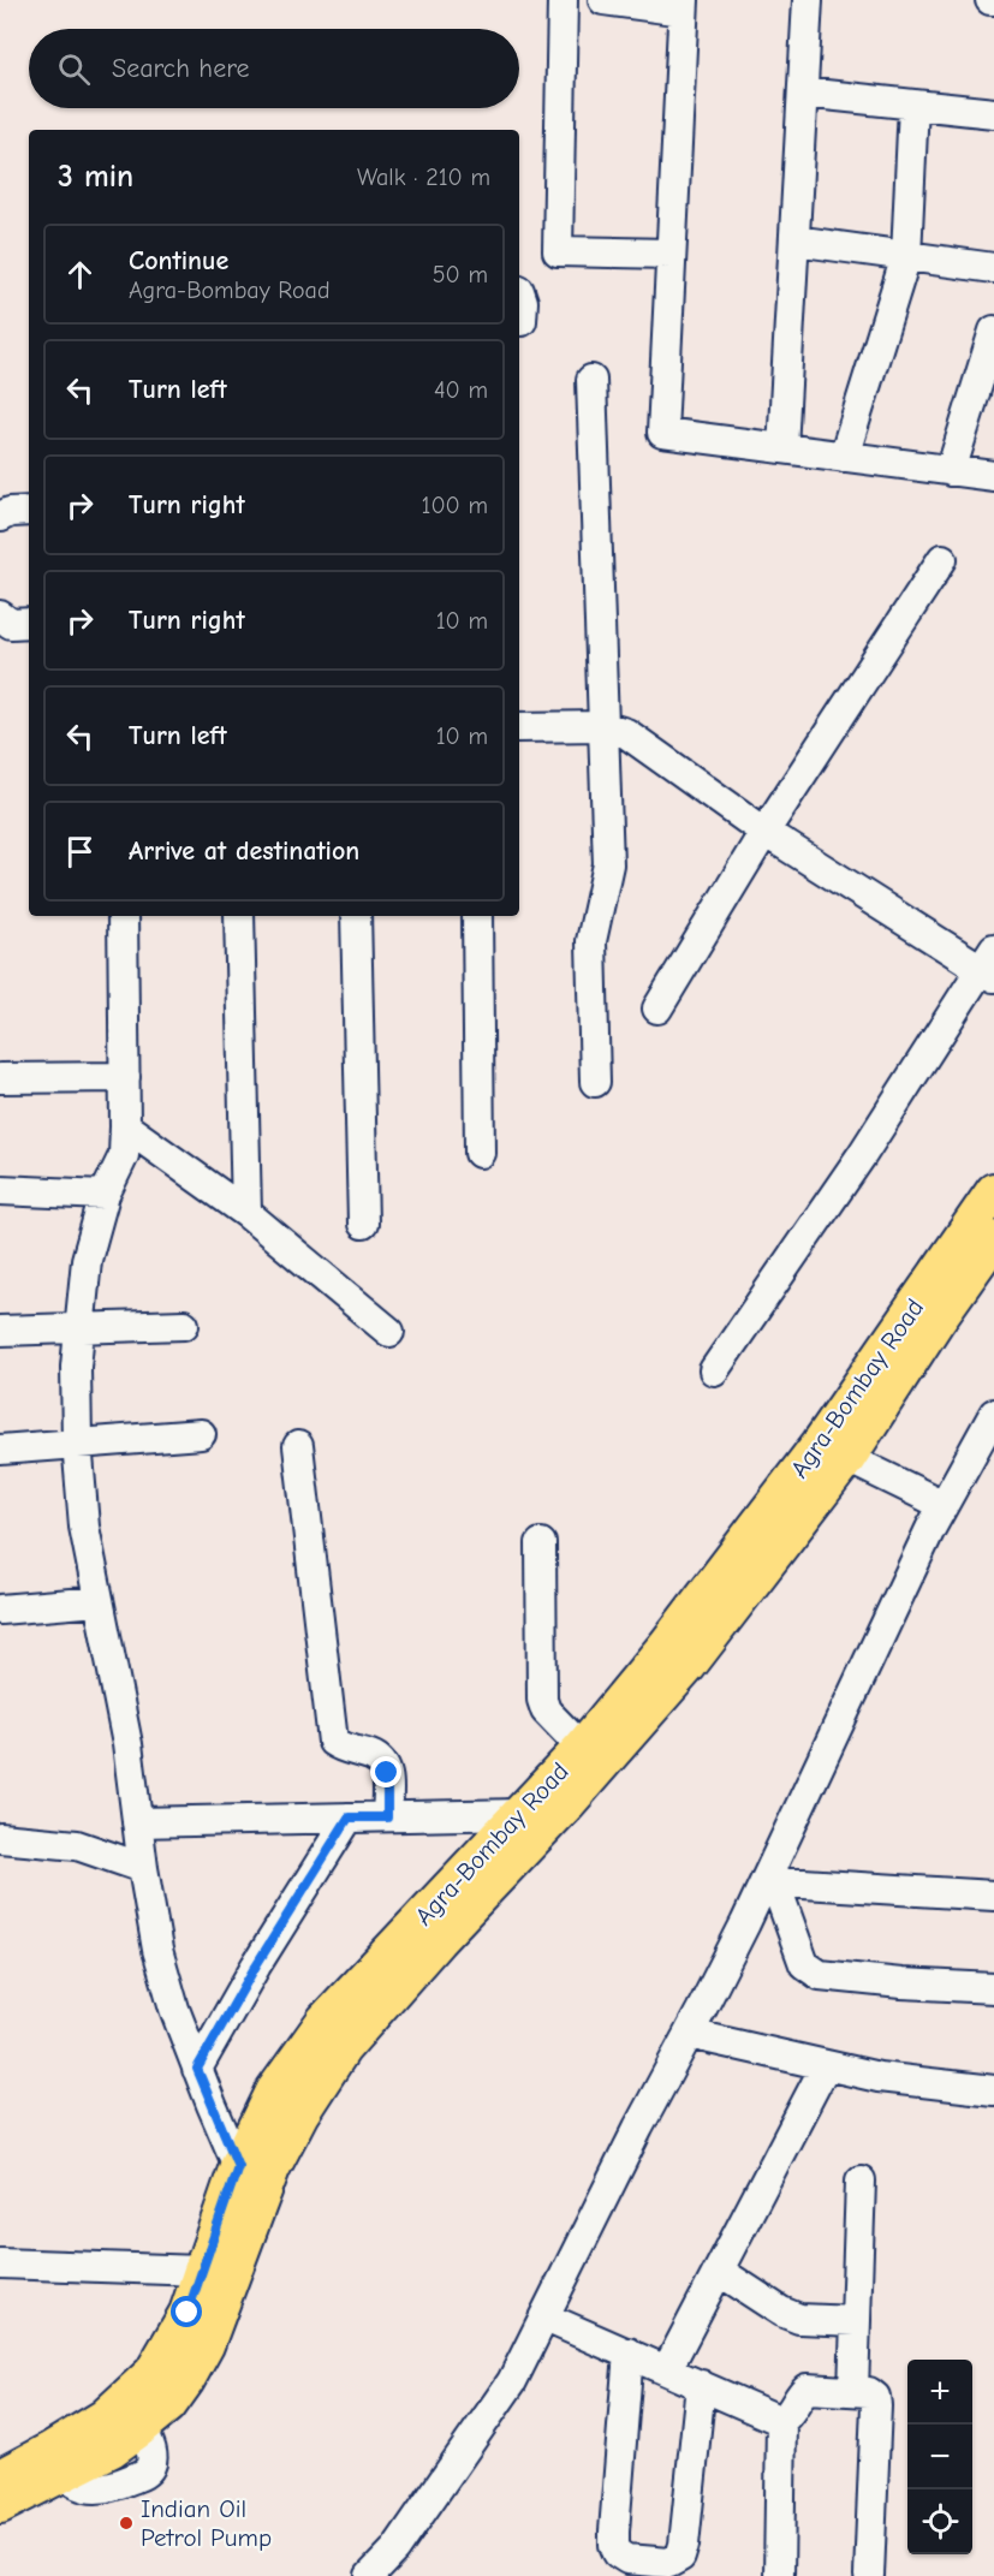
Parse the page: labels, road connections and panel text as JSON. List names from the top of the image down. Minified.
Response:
{"streets":{"main road":["Agra-Bombay Road"]},"places":["Indian Oil Petrol Pump"],"page":{"search":"Search here","heading":["3 min","Walk · 210 m"],"list":[["Continue","Agra-Bombay Road","50 m"],["Turn left","40 m"],["Turn right","100 m"],["Turn right","10 m"],["Turn left","10 m"],"Arrive at destination"],"map_buttons":["+","−"]}}
